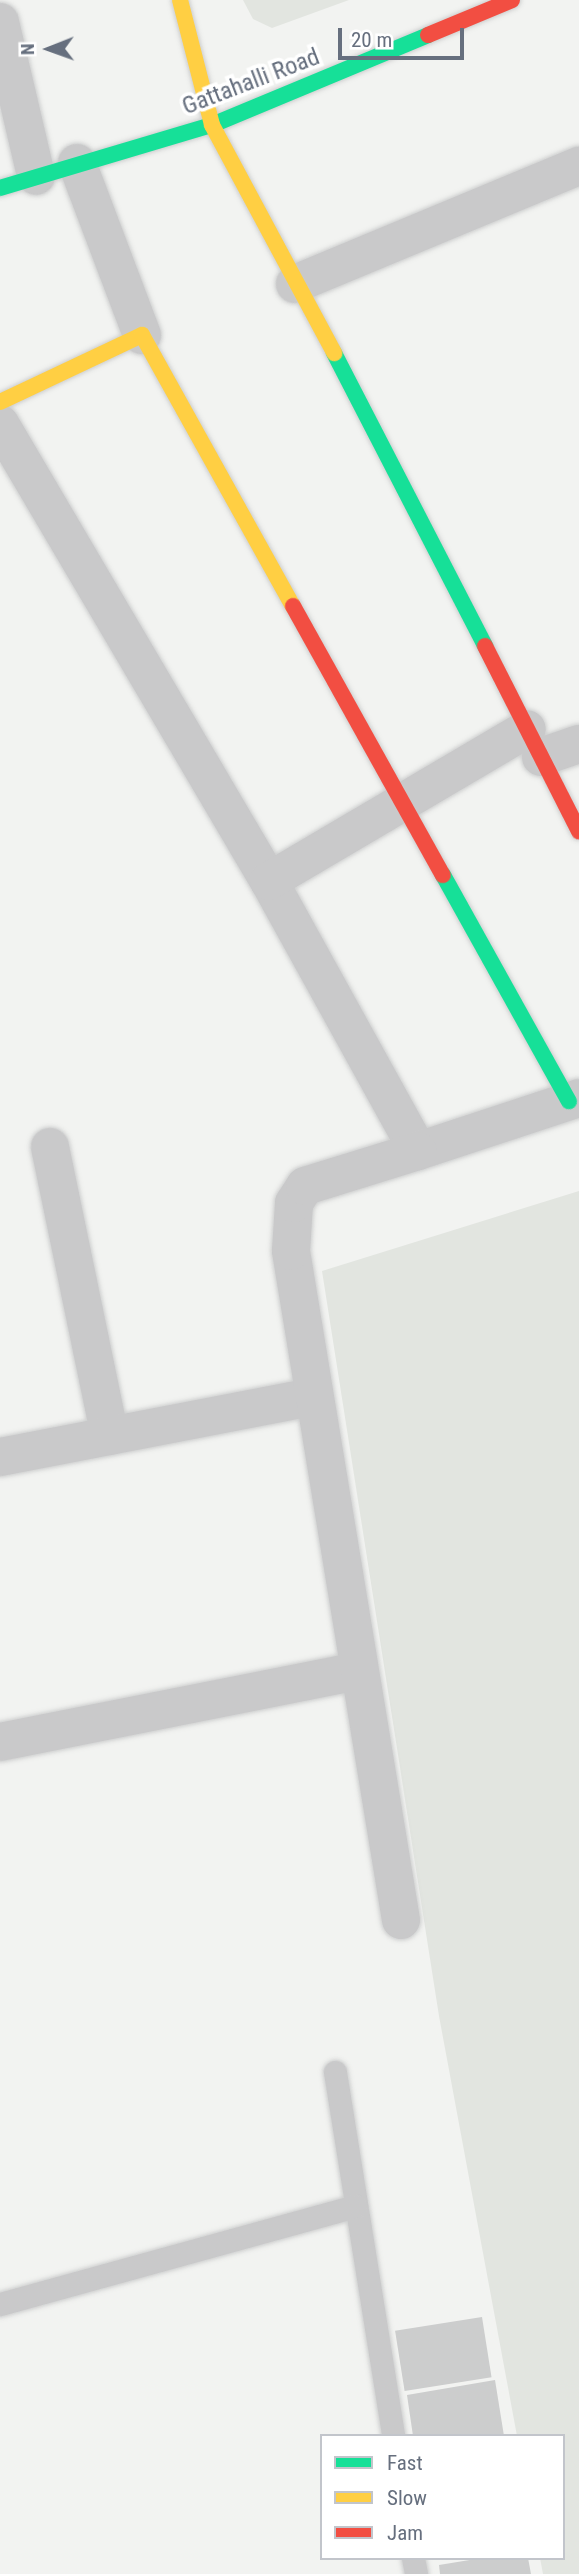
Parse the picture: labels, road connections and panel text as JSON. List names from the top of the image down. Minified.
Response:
{"streets":{"street":["Gattahalli Road"]},"legend":["Fast","Slow","Jam"],"scale_bar":"20 m","north":"left"}
